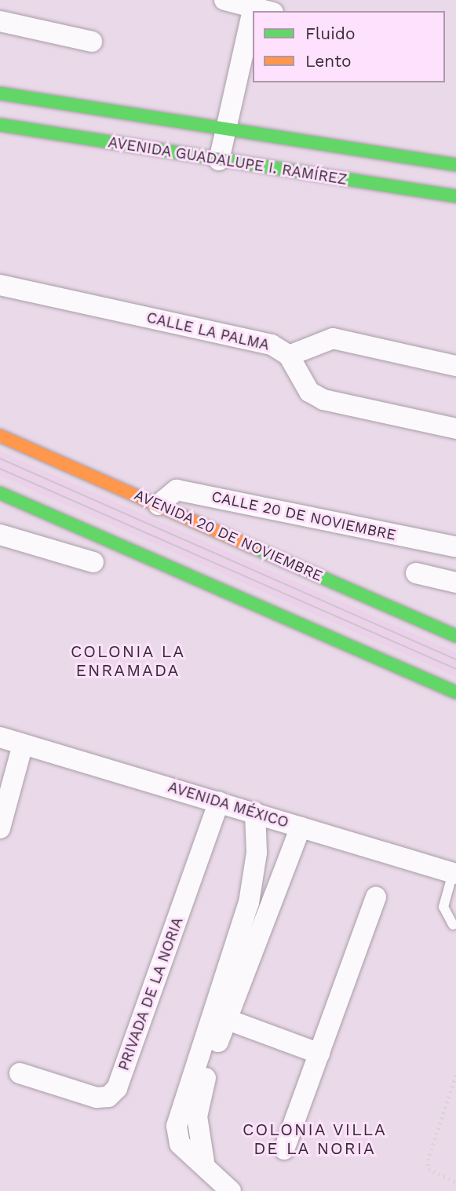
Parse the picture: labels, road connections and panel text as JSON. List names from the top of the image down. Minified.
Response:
{"streets":{"main road":["AVENIDA GUADALUPE I. RAMÍREZ","AVENIDA 20 DE NOVIEMBRE"],"street":["CALLE LA PALMA","CALLE 20 DE NOVIEMBRE","AVENIDA MÉXICO","PRIVADA DE LA NORIA"]},"crossings":[["CALLE 20 DE NOVIEMBRE","AVENIDA 20 DE NOVIEMBRE"],["AVENIDA MÉXICO","PRIVADA DE LA NORIA"]],"districts":["COLONIA LA ENRAMADA","COLONIA VILLA DE LA NORIA"],"legend":["Fluido","Lento"]}
